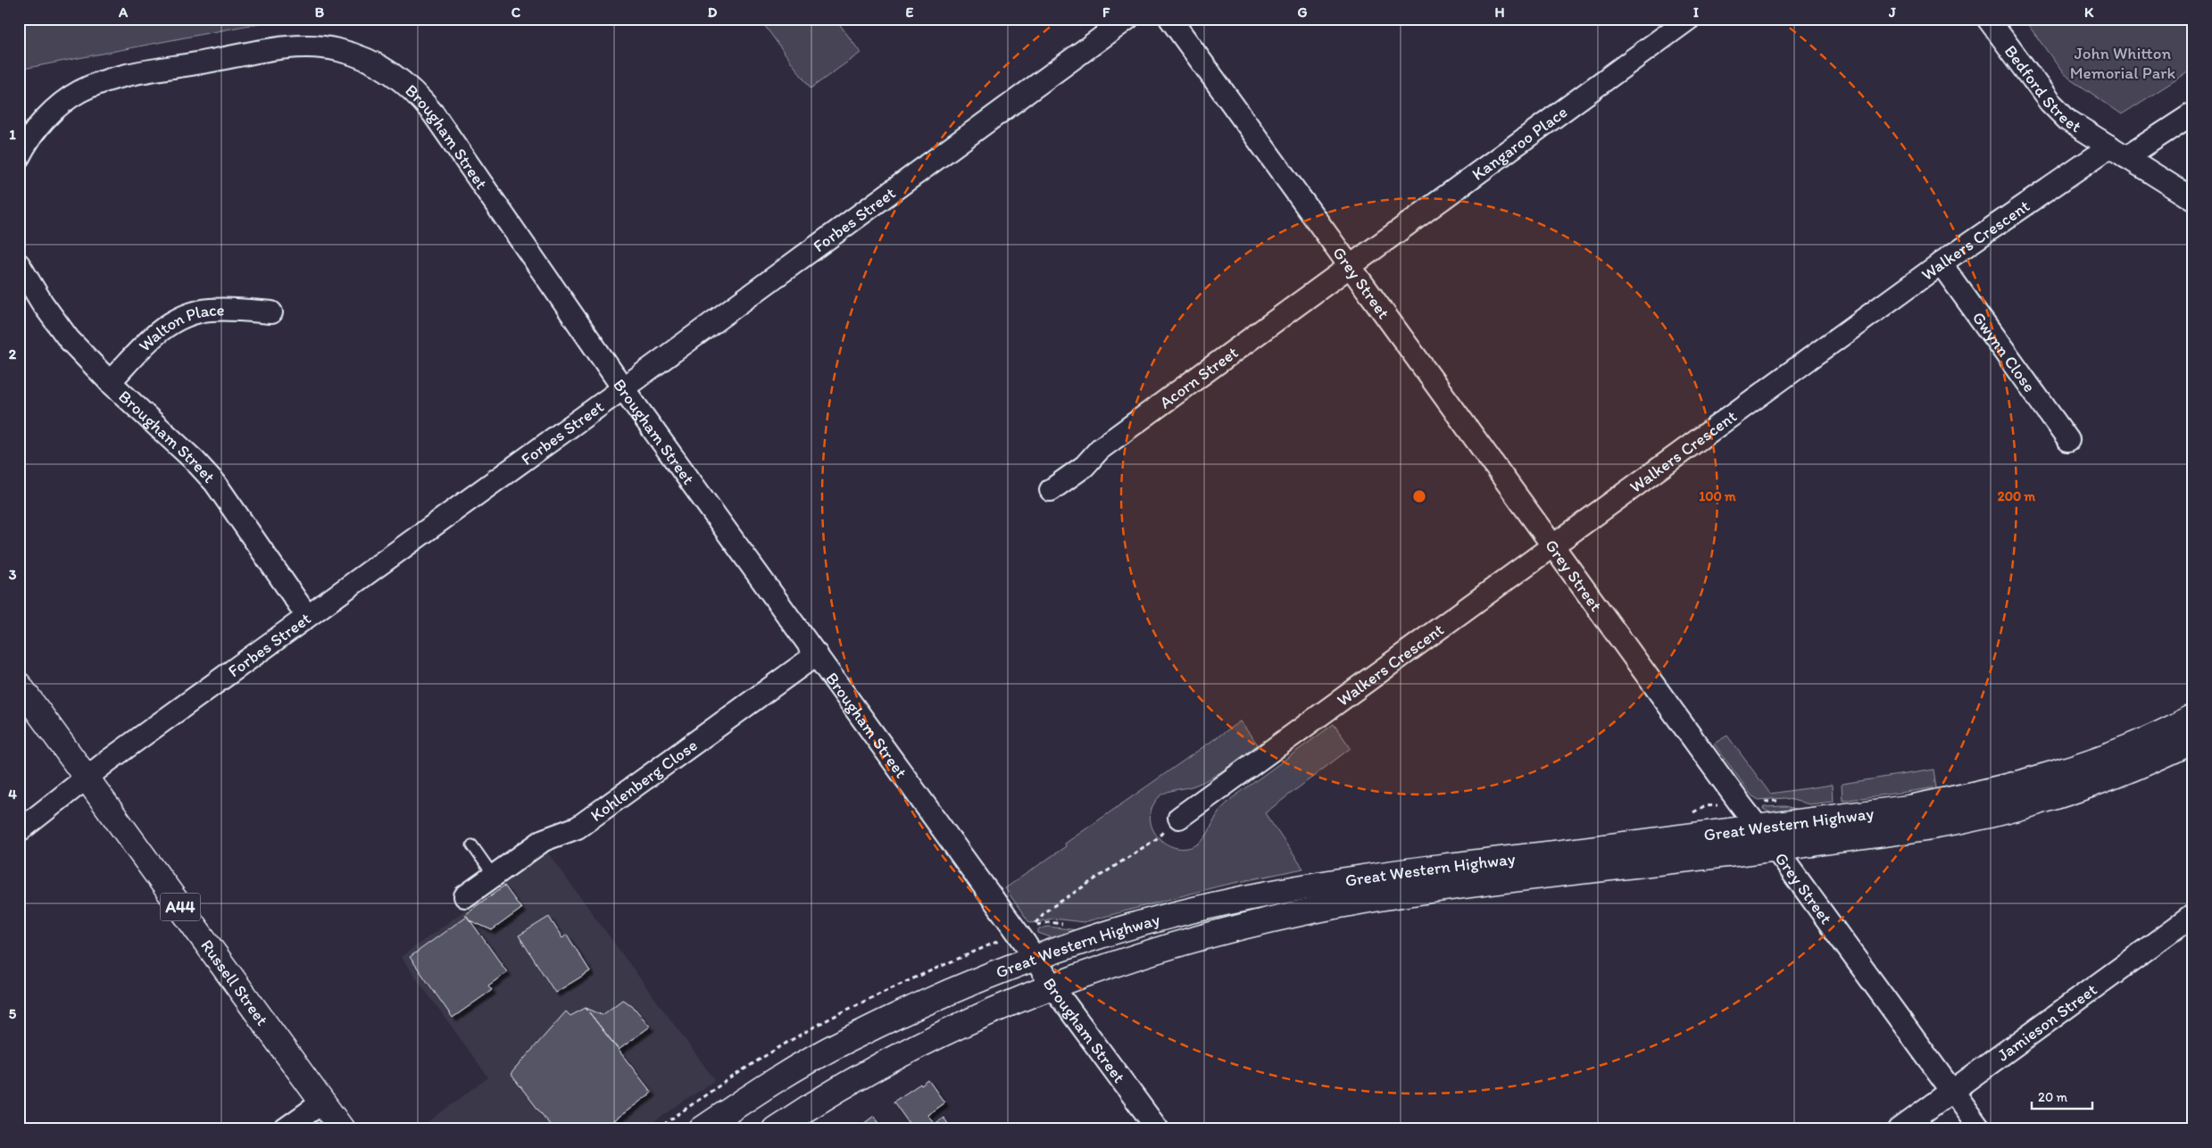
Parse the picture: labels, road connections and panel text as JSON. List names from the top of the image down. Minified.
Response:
{"streets":{"main road":["Great Western Highway","A44","Russell Street"],"street":["Bedford Street","Brougham Street","Kangaroo Place","Forbes Street","Walkers Crescent","Grey Street","Walton Place","Gwynn Close","Acorn Street","Kohlenberg Close","Jamieson Street"]},"crossings":[["Bedford Street","Walkers Crescent"],["Brougham Street","Forbes Street"],["Brougham Street","Walton Place"],["Brougham Street","Kohlenberg Close"],["Brougham Street","Great Western Highway"],["Kangaroo Place","Grey Street"],["Kangaroo Place","Acorn Street"],["Forbes Street","Russell Street"],["Walkers Crescent","Grey Street"],["Walkers Crescent","Gwynn Close"],["Grey Street","Acorn Street"],["Grey Street","Great Western Highway"],["Grey Street","Jamieson Street"]],"parks":["John Whitton Memorial Park"],"scale_bar":"20 m","grid":{"columns":["A","B","C","D","E","F","G","H","I","J","K"],"rows":["1","2","3","4","5"]},"rings":["100 m","200 m"]}
